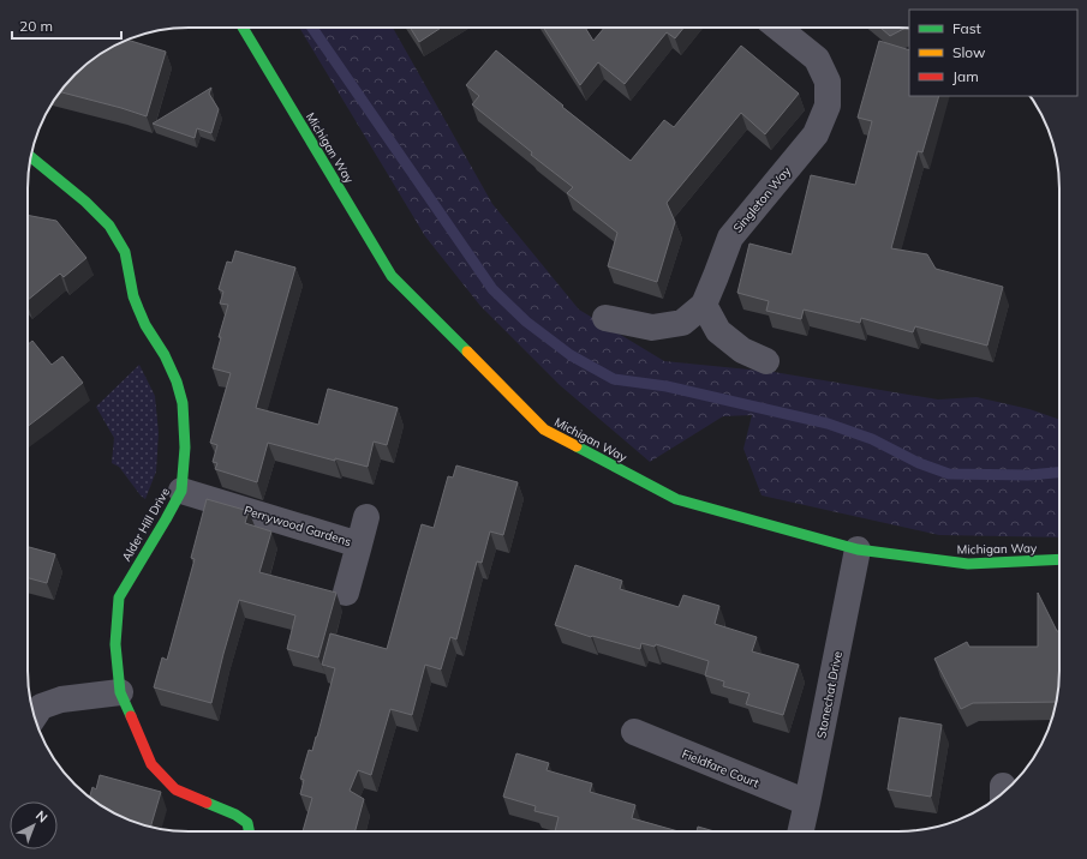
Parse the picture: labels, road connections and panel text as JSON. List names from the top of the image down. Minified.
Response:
{"streets":{"street":["Michigan Way","Singleton Way","Alder Hill Drive","Perrywood Gardens","Stonechat Drive","Fieldfare Court"]},"crossings":[["Michigan Way","Stonechat Drive"],["Alder Hill Drive","Perrywood Gardens"],["Stonechat Drive","Fieldfare Court"]],"legend":["Fast","Slow","Jam"],"scale_bar":"20 m","north":"top right"}
